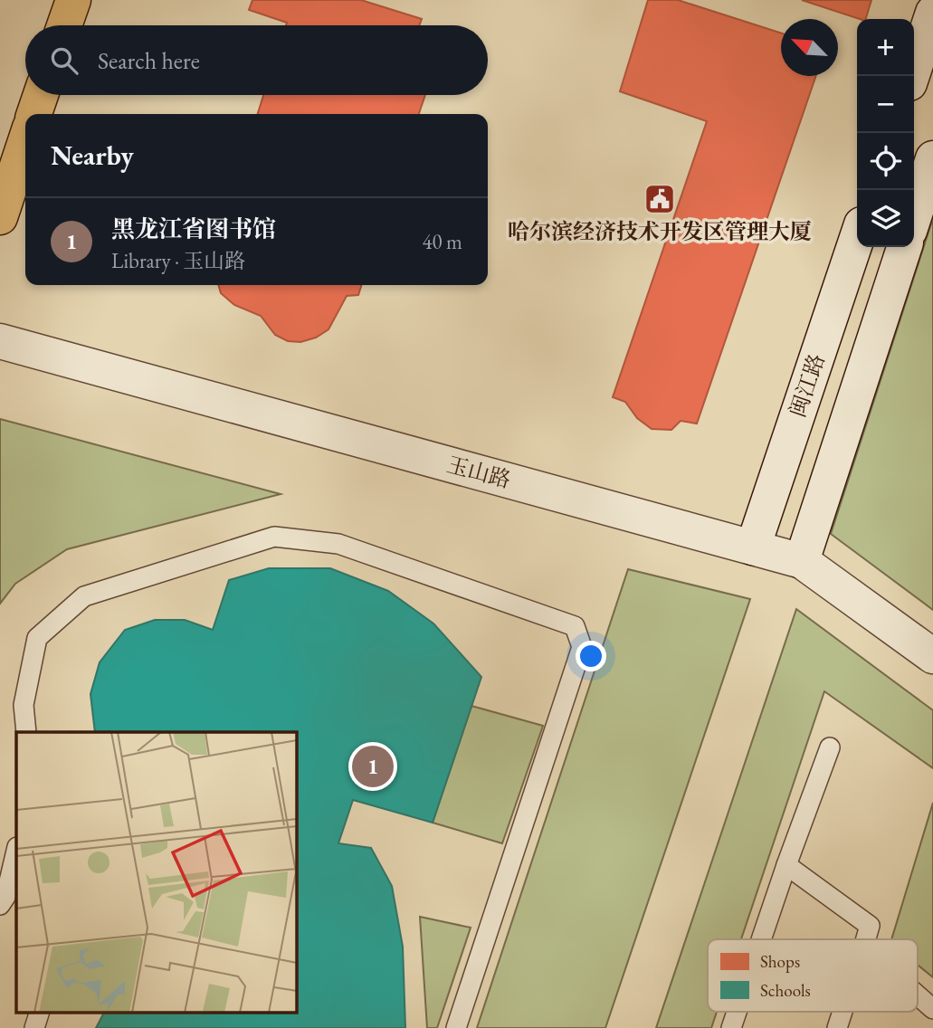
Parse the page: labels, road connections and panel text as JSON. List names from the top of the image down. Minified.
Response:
{"streets":{"street":["闽江路","玉山路"]},"crossings":[["闽江路","玉山路"]],"places":{"public building":["哈尔滨经济技术开发区管理大厦"]},"legend":["Shops","Schools"],"north":"top left","page":{"map_buttons":["+","−"],"search":"Search here","heading":"Nearby","list":[{"mark":"1","name":"黑龙江省图书馆","note":"Library · 玉山路","value":"40 m"}],"pins":"1"}}
